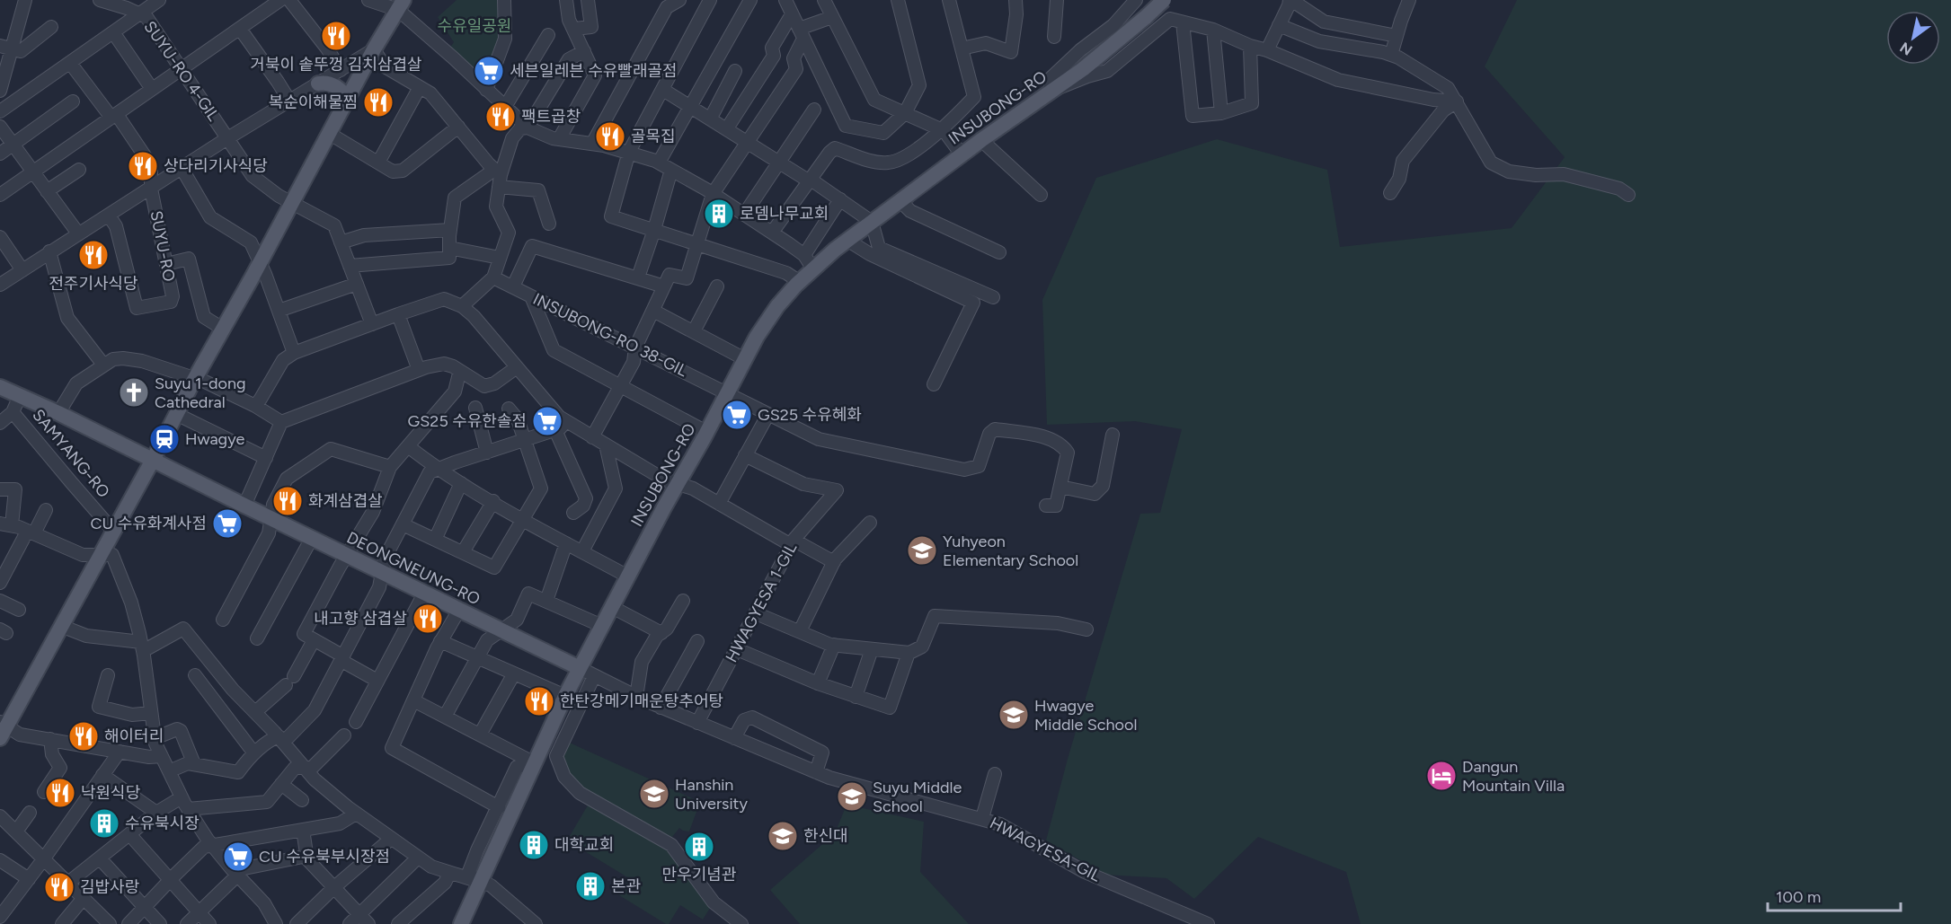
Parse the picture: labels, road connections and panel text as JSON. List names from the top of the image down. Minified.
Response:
{"streets":{"main road":["INSUBONG-RO","SAMYANG-RO","DEONGNEUNG-RO"],"street":["SUYU-RO 4-GIL","SUYU-RO","INSUBONG-RO 38-GIL","HWAGYESA 1-GIL","HWAGYESA-GIL"]},"crossings":[["SUYU-RO 4-GIL","SUYU-RO"],["INSUBONG-RO","INSUBONG-RO 38-GIL"],["INSUBONG-RO","DEONGNEUNG-RO"],["INSUBONG-RO","HWAGYESA-GIL"],["SUYU-RO","SAMYANG-RO"],["SAMYANG-RO","DEONGNEUNG-RO"],["DEONGNEUNG-RO","HWAGYESA-GIL"],["HWAGYESA 1-GIL","HWAGYESA-GIL"]],"parks":["수유일공원"],"places":{"restaurant":["거북이 솥뚜껑 김치삼겹살","복순이해물찜","팩트곱창","골목집","상다리기사식당","전주기사식당","화계삼겹살","내고향 삼겹살","한탄강메기매운탕추어탕","해이터리","낙원식당","김밥사랑"],"supermarket":["세븐일레븐 수유빨래골점","GS25 수유혜화","GS25 수유한솔점","CU 수유화계사점","CU 수유북부시장점"],"building":["로뎀나무교회","수유북시장","대학교회","만우기념관","본관"],"church":["Suyu 1-dong Cathedral"],"station":["Hwagye"],"school or university":["Yuhyeon Elementary School","Hwagye Middle School","Hanshin University","Suyu Middle School","한신대"],"hotel":["Dangun Mountain Villa"]},"scale_bar":"100 m","north":"bottom left"}
